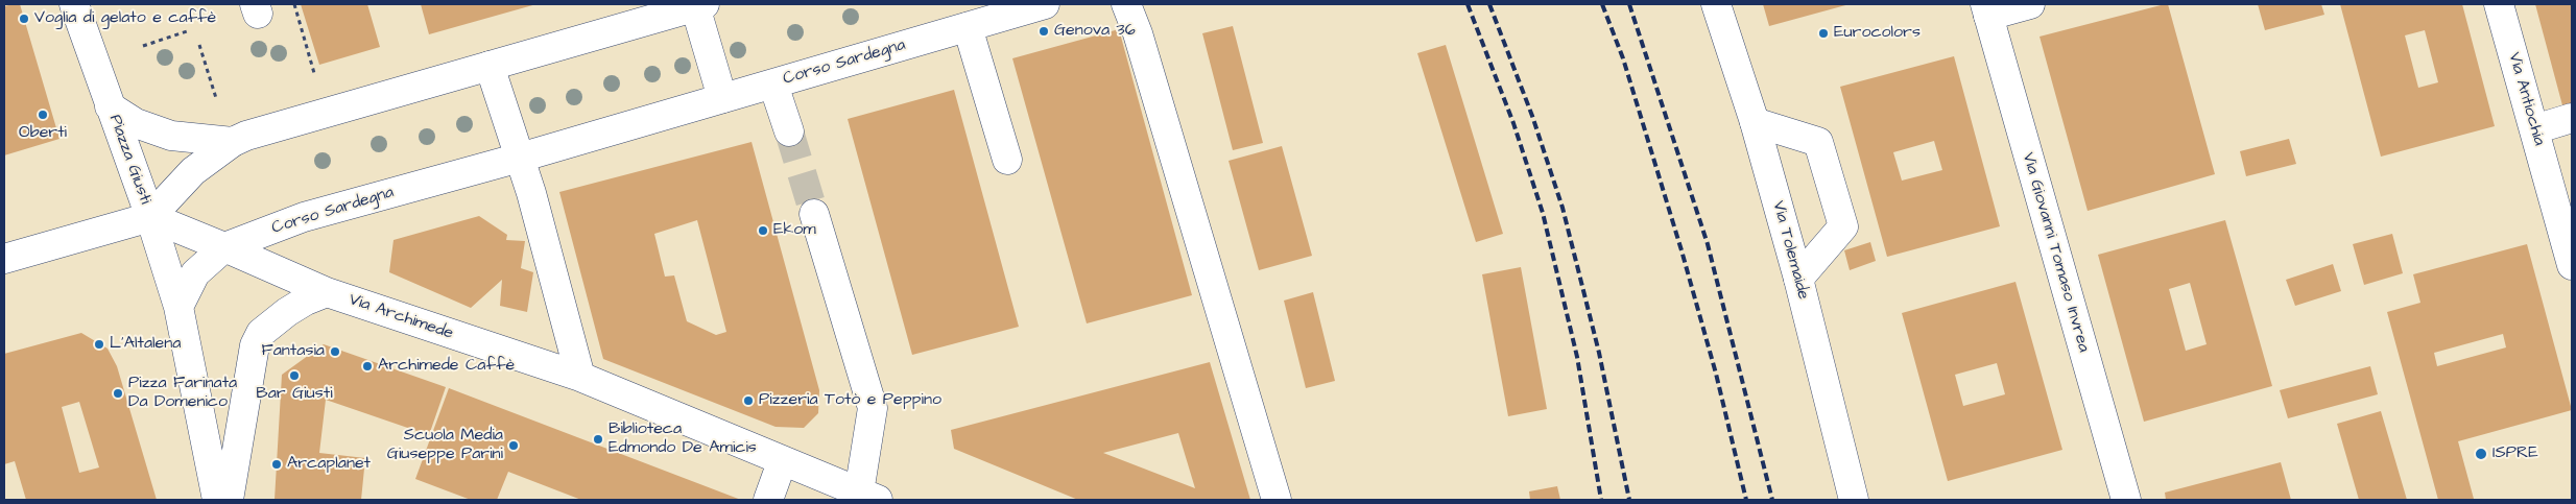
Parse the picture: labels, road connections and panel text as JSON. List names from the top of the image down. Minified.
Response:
{"streets":{"main road":["Corso Sardegna","Via Antiochia","Piazza Giusti","Via Tolemaide","Via Giovanni Tomaso Invrea","Via Archimede"]},"crossings":[["Corso Sardegna","Via Archimede"]],"places":["Voglia di gelato e caffè","Genova 36","Eurocolors","Oberti","Ekom","L'Altalena","Fantasia","Archimede Caffè","Bar Giusti","Pizza Farinata Da Domenico","Pizzeria Totò e Peppino","Biblioteca Edmondo De Amicis","Scuola Media Giuseppe Parini","ISPRE","Arcaplanet"]}
